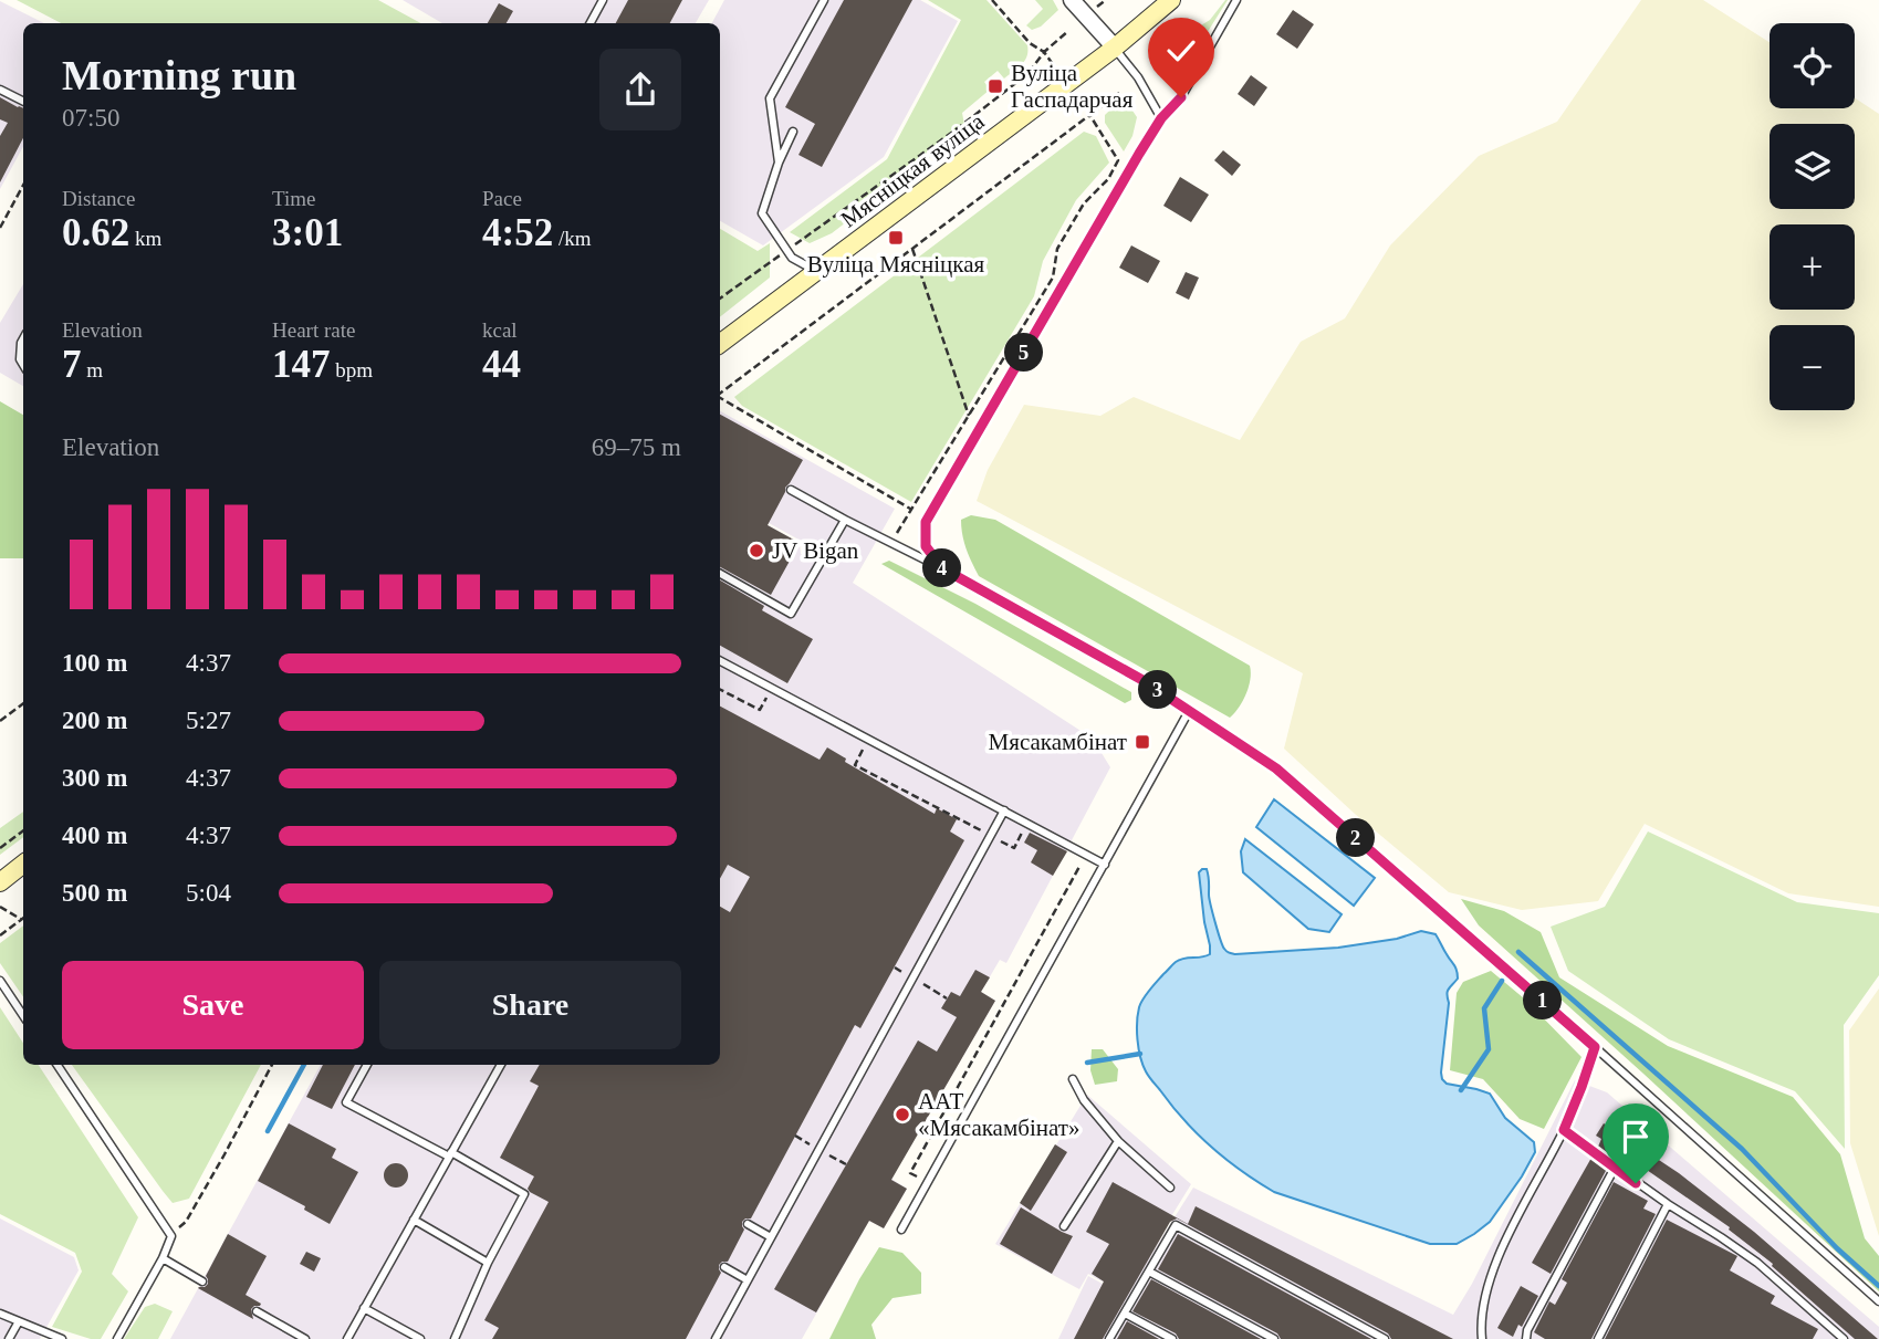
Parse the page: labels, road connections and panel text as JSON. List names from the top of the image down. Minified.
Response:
{"streets":{"main road":["Мясніцкая вуліца"]},"places":{"transit":["Вуліца Гаспадарчая","Вуліца Мясніцкая","Мясакамбінат"],"other":["JV Bigan","ААТ «Мясакамбінат»"]},"page":{"map_buttons":["+","−"],"heading":["Morning run","07:50"],"stats":[["Distance","0.62 km"],["Time","3:01"],["Pace","4:52 /km"],["Elevation","7 m"],["Heart rate","147 bpm"],["kcal","44"]],"pins":["5","4","3","2","1"],"chart":["Elevation","69–75 m"],"list":[{"name":"100 m","note":"4:37"},{"name":"200 m","note":"5:27"},{"name":"300 m","note":"4:37"},{"name":"400 m","note":"4:37"},{"name":"500 m","note":"5:04"}],"buttons":["Save","Share"]}}
